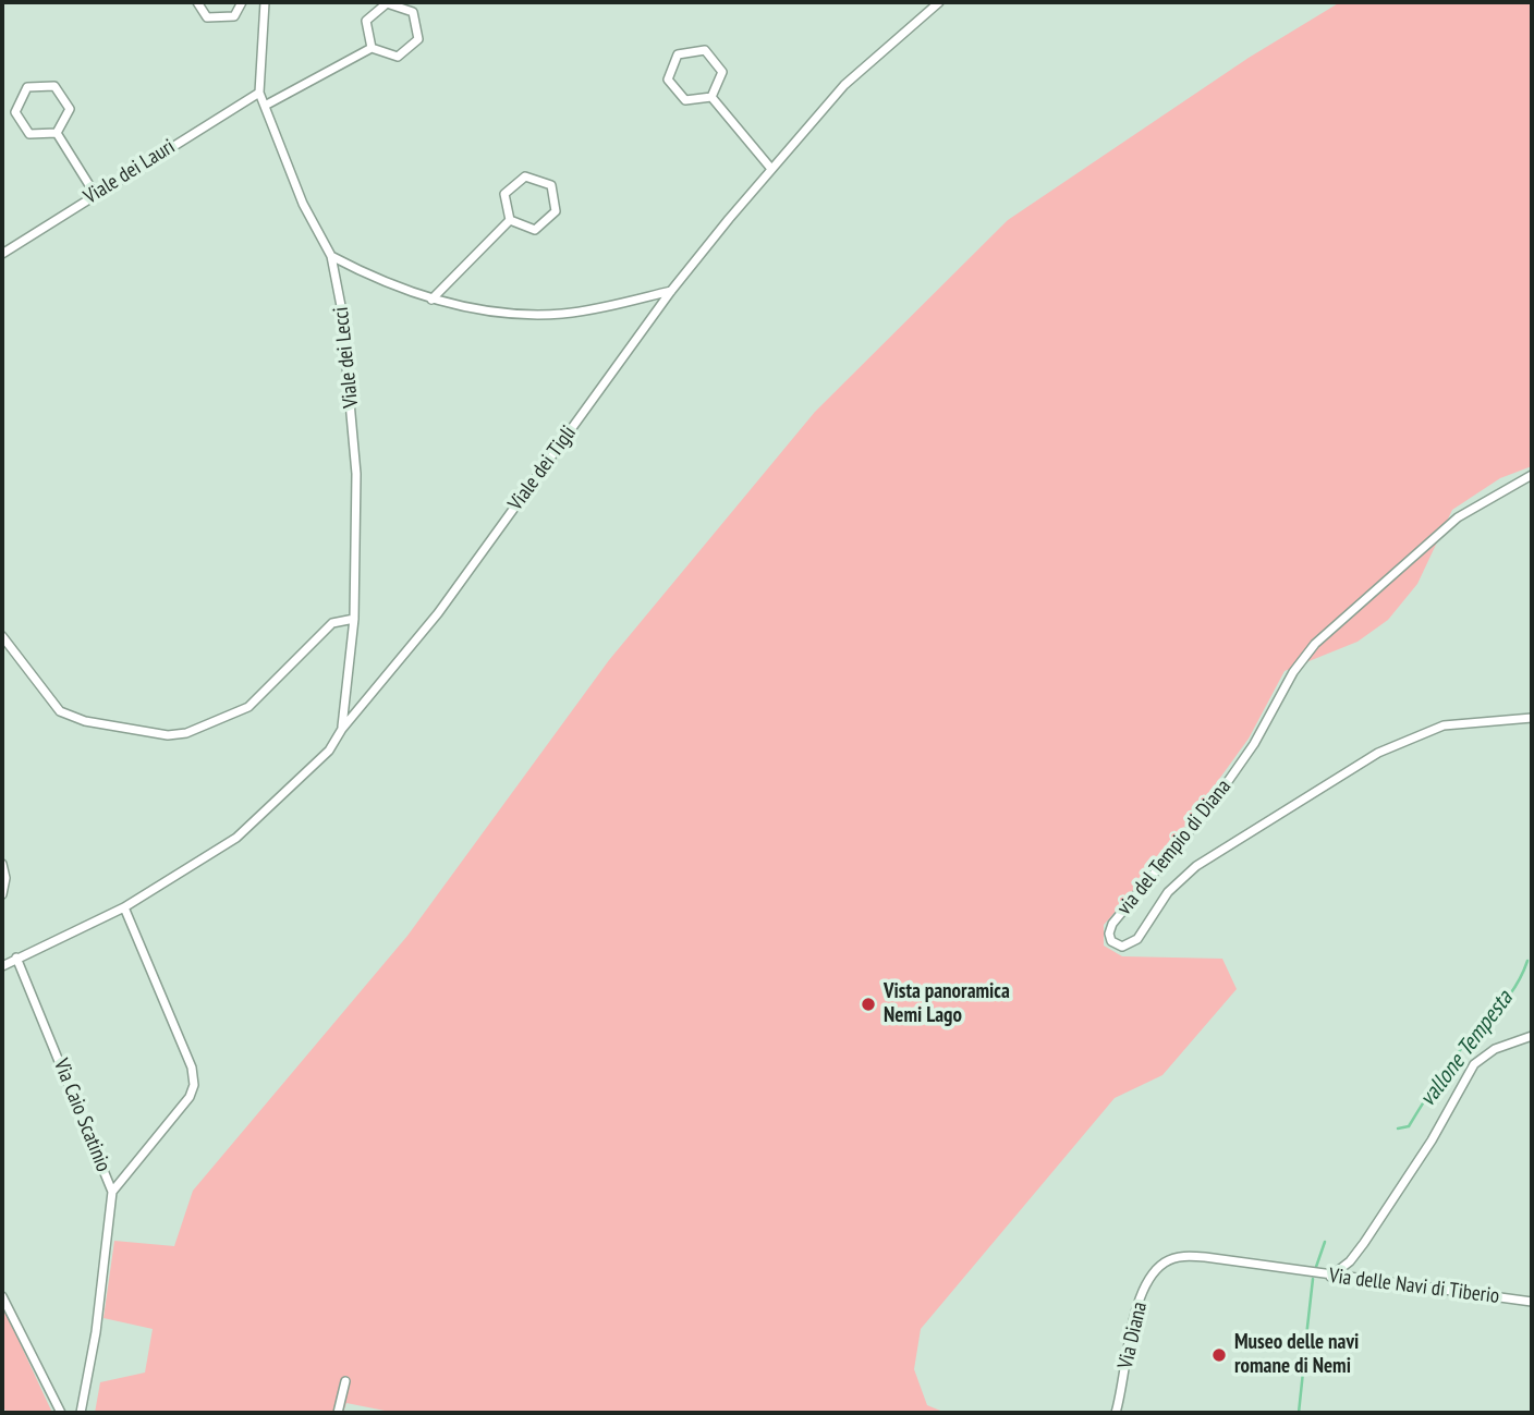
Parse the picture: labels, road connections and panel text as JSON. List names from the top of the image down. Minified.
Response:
{"streets":{"street":["Viale dei Lauri","Viale dei Lecci","Viale dei Tigli","via del Tempio di Diana","Via Caio Scatinio","Via delle Navi di Tiberio","Via Diana"]},"crossings":[["Viale dei Lauri","Viale dei Lecci"],["Viale dei Lecci","Viale dei Tigli"],["Viale dei Tigli","Via Caio Scatinio"],["Via delle Navi di Tiberio","Via Diana"]],"water":["vallone Tempesta"],"places":["Vista panoramica Nemi Lago","Museo delle navi romane di Nemi"]}
